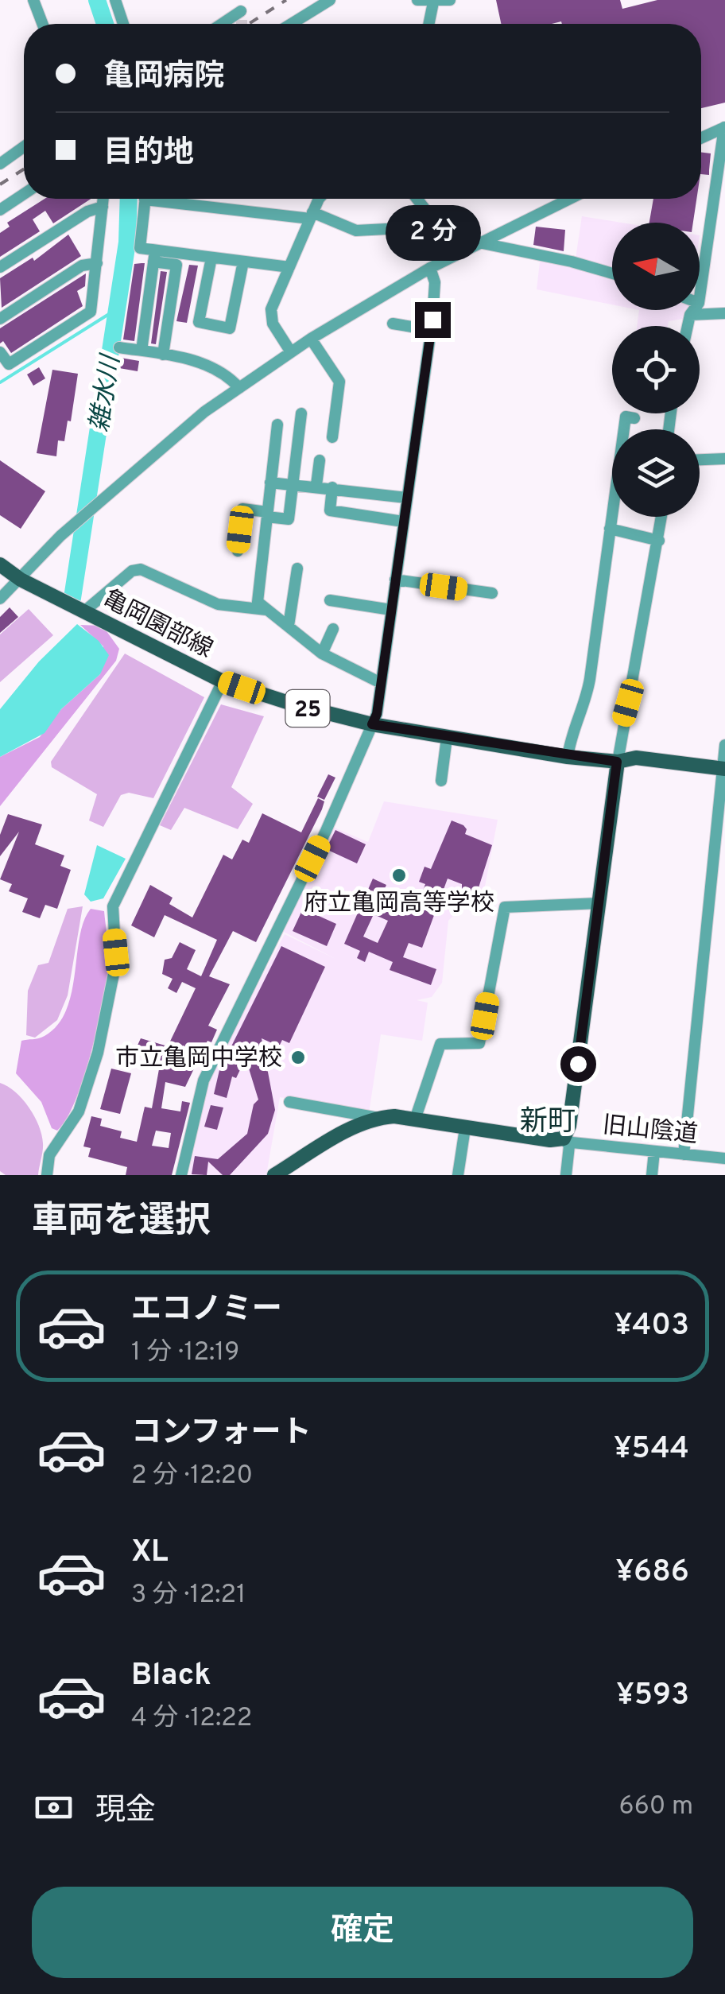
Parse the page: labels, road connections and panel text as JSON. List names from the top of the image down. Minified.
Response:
{"streets":{"main road":["亀岡園部線","25"],"street":["旧山陰道"]},"districts":["新町"],"water":["雑水川"],"places":["府立亀岡高等学校","市立亀岡中学校"],"north":"left","page":{"banner":["亀岡病院","目的地"],"bubble":"2 分","heading":"車両を選択","list":[{"name":"エコノミー","note":"1 分 · 12:19","value":"¥403"},{"name":"コンフォート","note":"2 分 · 12:20","value":"¥544"},{"name":"XL","note":"3 分 · 12:21","value":"¥686"},{"name":"Black","note":"4 分 · 12:22","value":"¥593"}],"pay":["現金","660 m"],"buttons":"確定"}}
